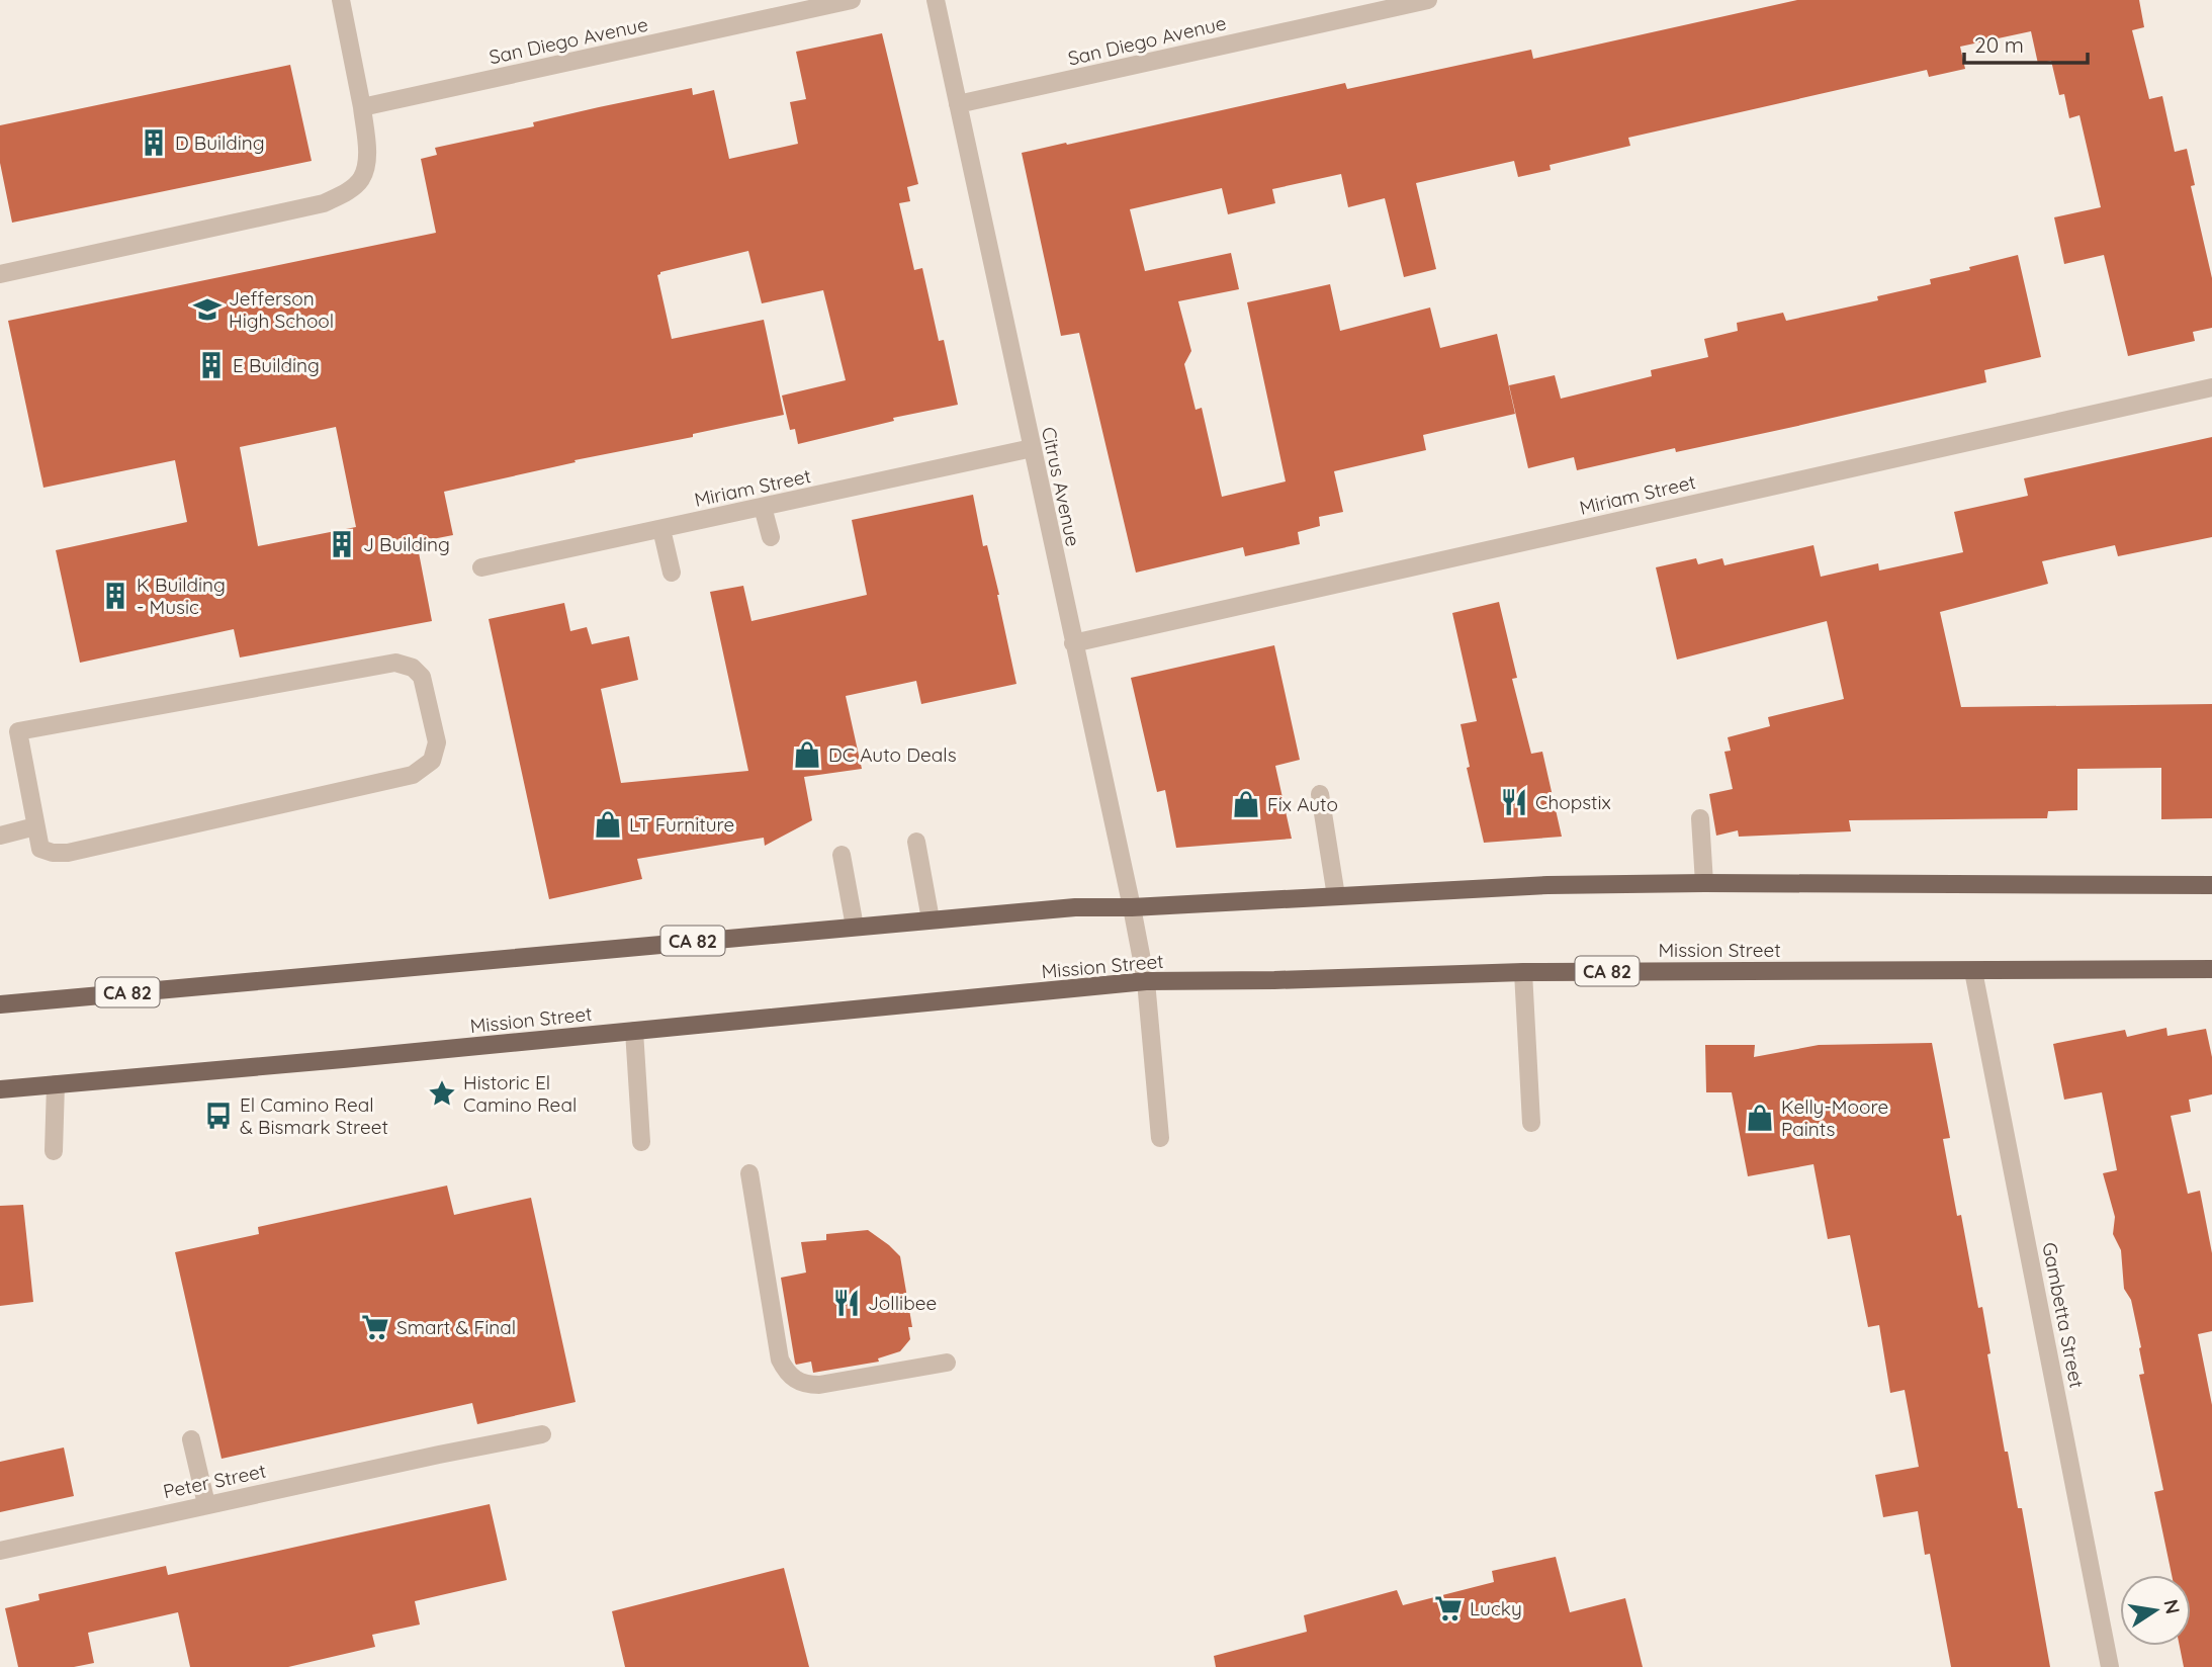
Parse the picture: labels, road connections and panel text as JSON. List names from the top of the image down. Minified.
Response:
{"streets":{"main road":["CA 82","Mission Street"],"street":["San Diego Avenue","Citrus Avenue","Miriam Street","Gambetta Street","Peter Street"]},"crossings":[["San Diego Avenue","Citrus Avenue"],["Citrus Avenue","Miriam Street"],["Citrus Avenue","CA 82"],["Citrus Avenue","Mission Street"],["Mission Street","Gambetta Street"]],"places":{"building":["D Building","E Building","J Building","K Building - Music"],"school or university":["Jefferson High School"],"shop":["DC Auto Deals","Fix Auto","LT Furniture","Kelly-Moore Paints"],"restaurant":["Chopstix","Jollibee"],"place":["Historic El Camino Real"],"bus stop":["El Camino Real & Bismark Street"],"supermarket":["Smart & Final","Lucky"]},"scale_bar":"20 m","north":"right"}
